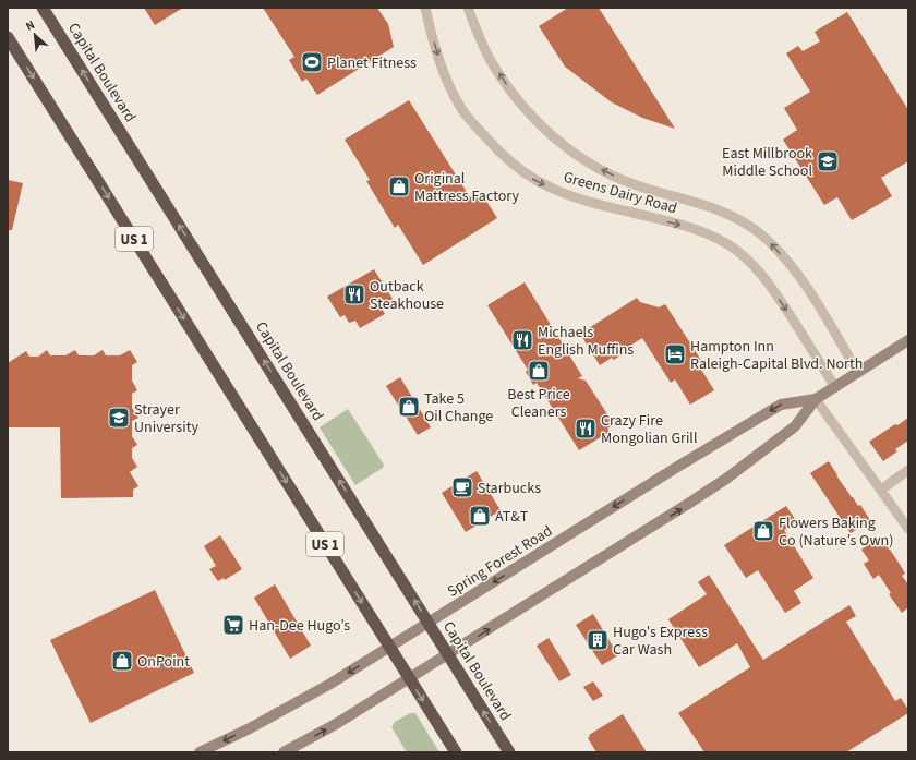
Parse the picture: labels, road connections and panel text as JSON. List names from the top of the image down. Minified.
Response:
{"streets":{"highway":["Capital Boulevard","US 1"],"main road":["Spring Forest Road"],"street":["Greens Dairy Road"]},"crossings":[["Capital Boulevard","Spring Forest Road"],["Greens Dairy Road","Spring Forest Road"],["US 1","Spring Forest Road"]],"places":{"sports":["Planet Fitness"],"school or university":["East Millbrook Middle School","Strayer University"],"shop":["Original Mattress Factory","Best Price Cleaners","Take 5 Oil Change","AT&T","Flowers Baking Co (Nature’s Own)","OnPoint"],"restaurant":["Outback Steakhouse","Michaels English Muffins","Crazy Fire Mongolian Grill"],"hotel":["Hampton Inn Raleigh-Capital Blvd. North"],"cafe":["Starbucks"],"supermarket":["Han-Dee Hugo’s"],"building":["Hugo's Express Car Wash"]},"north":"top left"}
